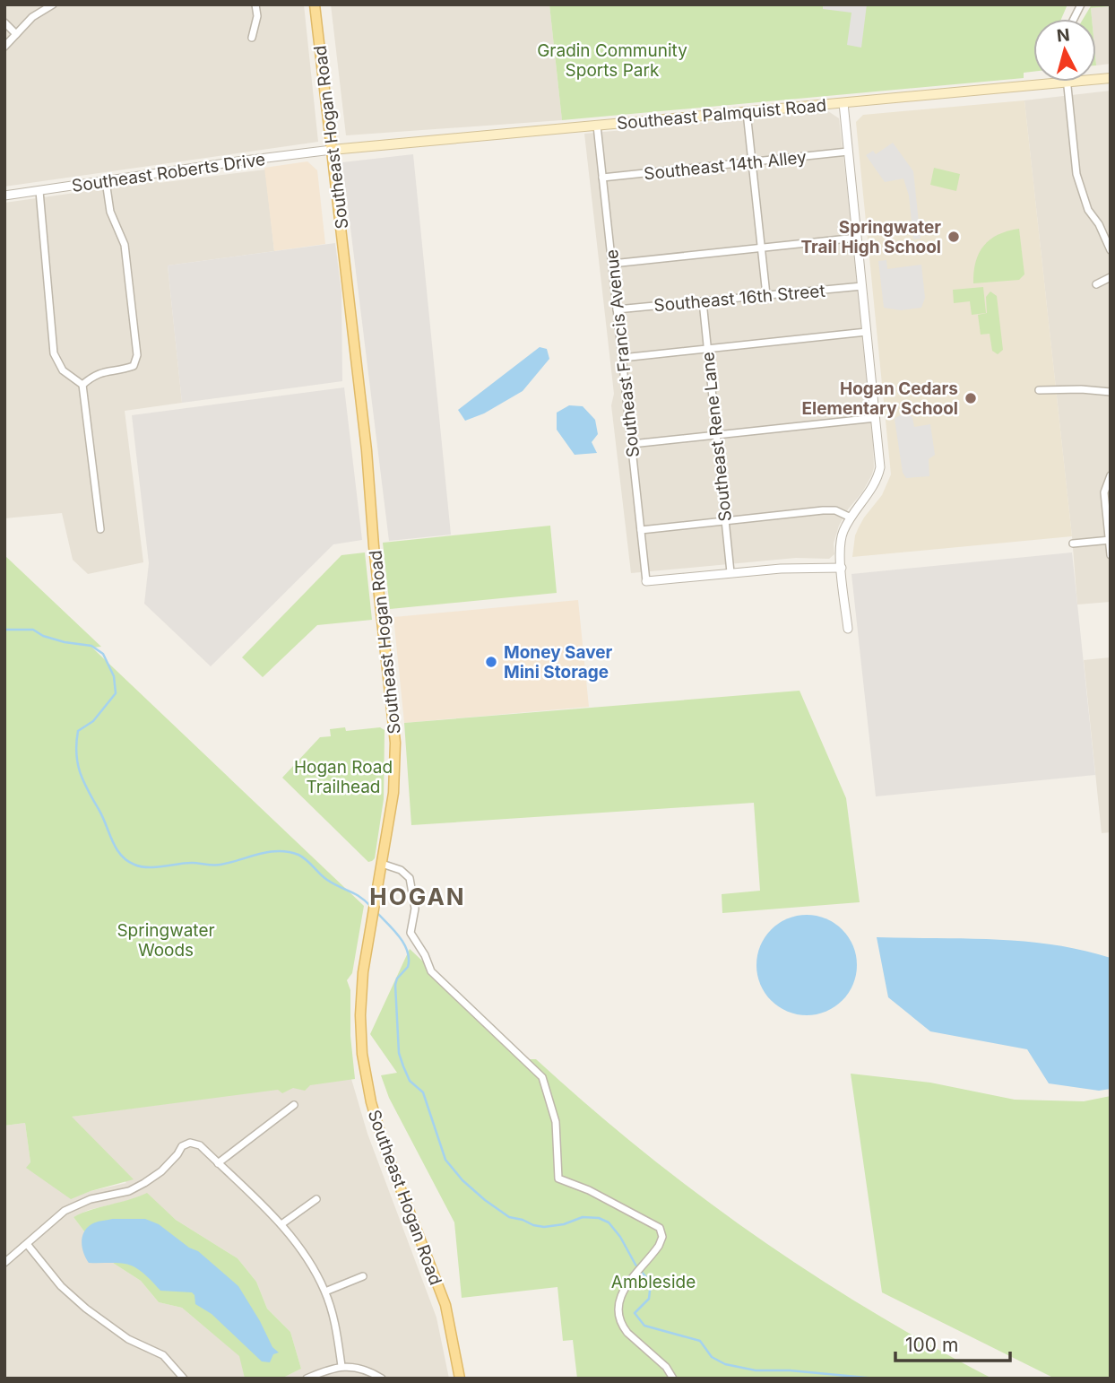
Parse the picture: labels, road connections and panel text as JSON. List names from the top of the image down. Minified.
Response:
{"streets":{"main road":["Southeast Palmquist Road","Southeast Hogan Road"],"street":["Southeast 14th Alley","Southeast Roberts Drive","Southeast 16th Street","Southeast Francis Avenue","Southeast Rene Lane"]},"crossings":[["Southeast Palmquist Road","Southeast Hogan Road"],["Southeast Palmquist Road","Southeast Roberts Drive"],["Southeast Palmquist Road","Southeast Francis Avenue"],["Southeast Hogan Road","Southeast Roberts Drive"],["Southeast 14th Alley","Southeast Francis Avenue"],["Southeast 16th Street","Southeast Francis Avenue"],["Southeast 16th Street","Southeast Rene Lane"]],"districts":["HOGAN"],"parks":["Gradin Community Sports Park","Hogan Road Trailhead","Springwater Woods","Ambleside"],"places":["Springwater Trail High School","Hogan Cedars Elementary School","Money Saver Mini Storage"],"scale_bar":"100 m","north":"top"}
